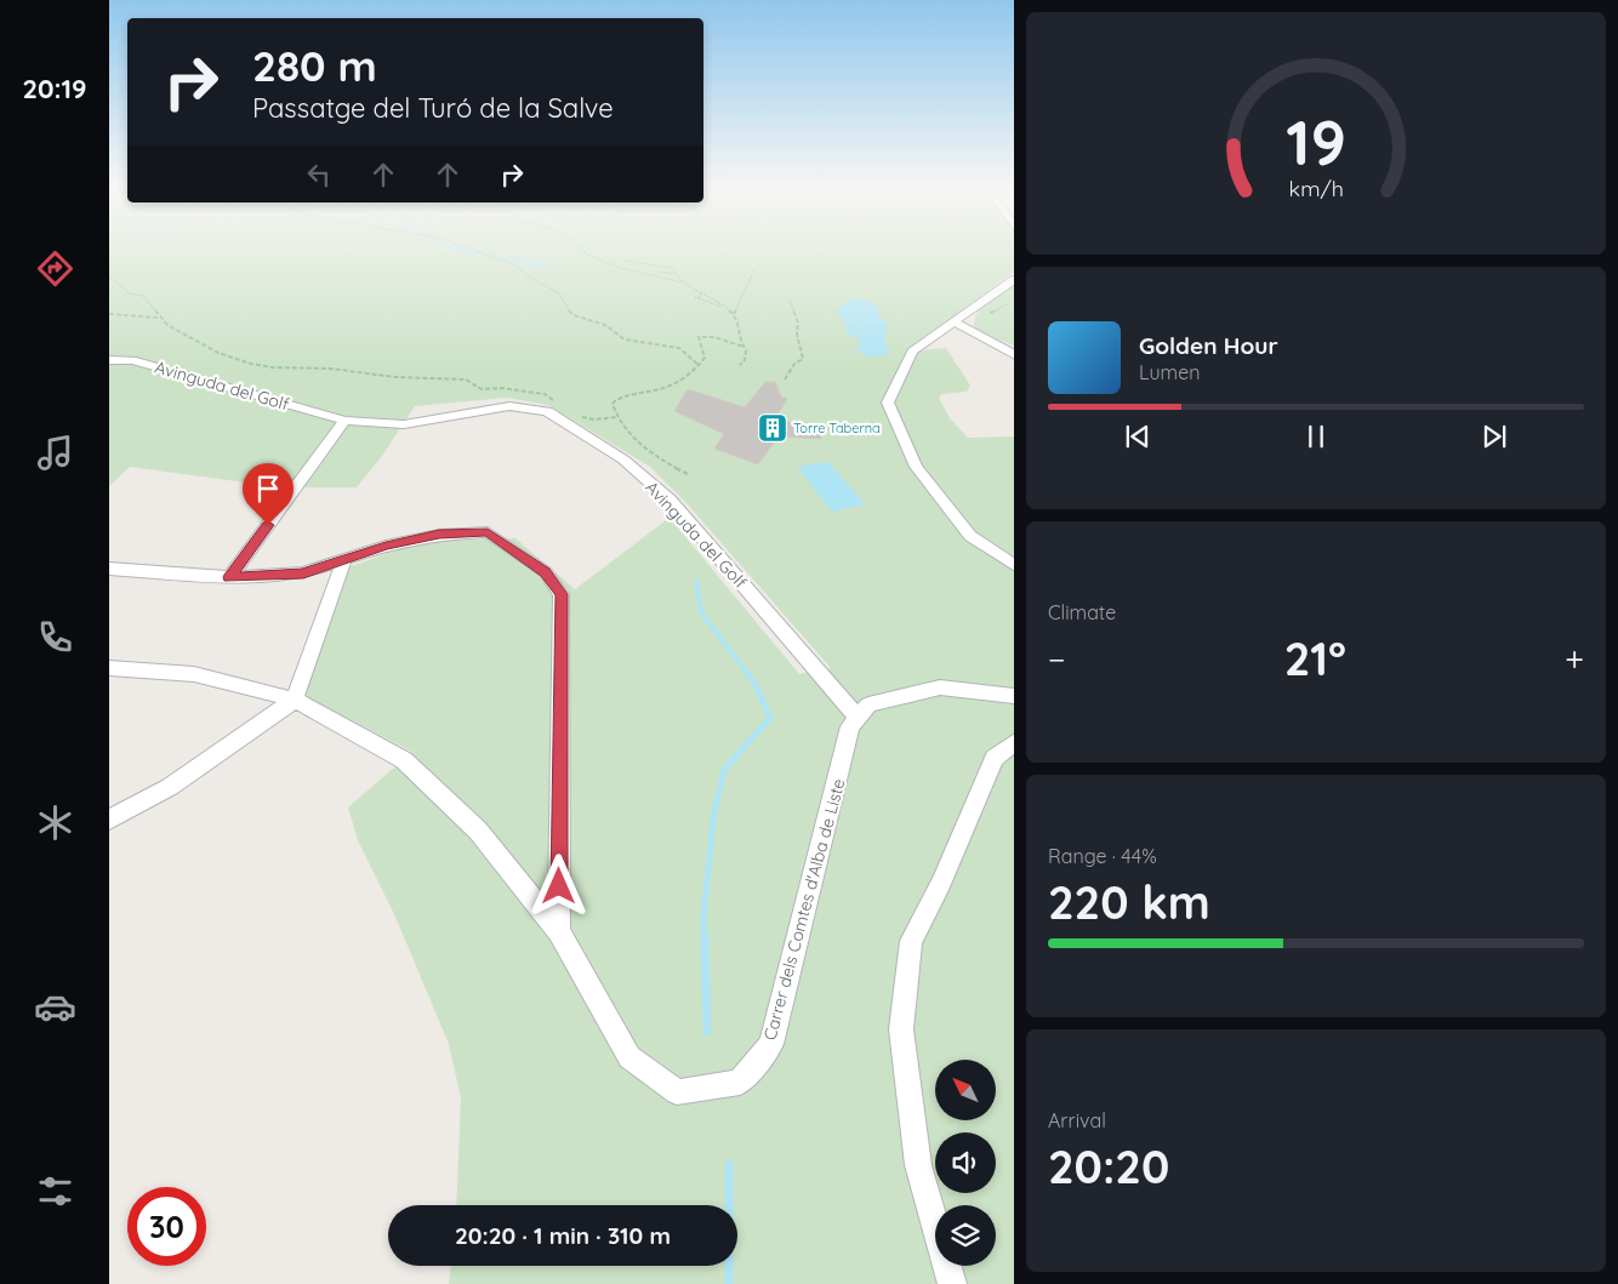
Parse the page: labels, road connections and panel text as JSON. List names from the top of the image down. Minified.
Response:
{"streets":{"street":["Avinguda del Golf","Carrer dels Comtes d'Alba de Liste"]},"crossings":[["Avinguda del Golf","Carrer dels Comtes d'Alba de Liste"]],"places":{"building":["Torre Taberna"]},"north":"top left","page":{"tabs":"20:19","turn":["280 m","Passatge del Turó de la Salve"],"song":["Golden Hour","Lumen"],"tile":["Climate",["Range · 44%","220 km"],["Arrival","20:20"]],"heat":["−","21°","+"],"limit":"30","trip":"20:20 · 1 min · 310 m","gauge":["19","km/h"]}}
